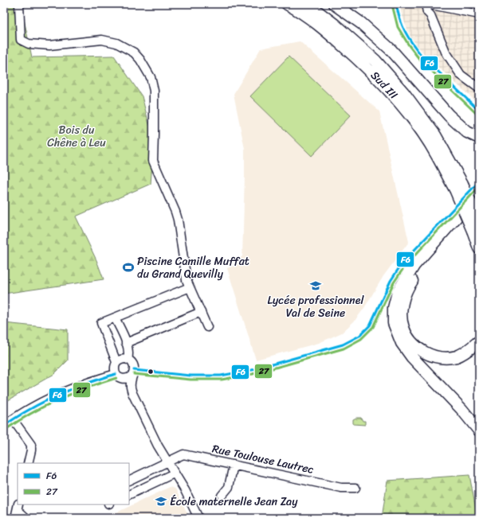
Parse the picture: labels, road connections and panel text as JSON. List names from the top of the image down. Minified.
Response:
{"streets":{"highway":["Sud III"],"street":["Rue Toulouse Lautrec"]},"parks":["Bois du Chêne à Leu"],"places":{"sports":["Piscine Camille Muffat du Grand Quevilly"],"school or university":["Lycée professionnel Val de Seine","École maternelle Jean Zay"]},"lines":["transit line F6","transit line 27"],"legend":["F6","27"]}
